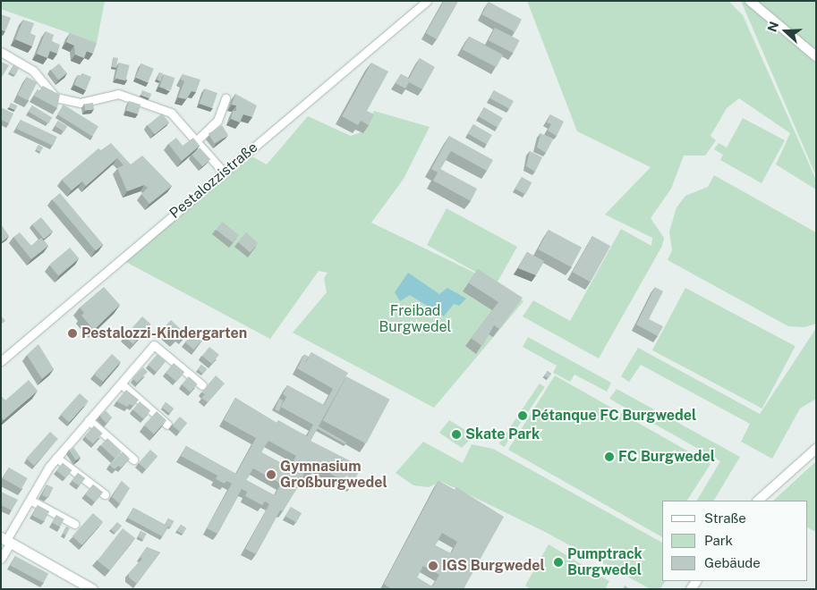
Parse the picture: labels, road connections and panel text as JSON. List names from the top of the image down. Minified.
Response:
{"streets":{"street":["Pestalozzistraße"]},"parks":["Freibad Burgwedel"],"places":["Pestalozzi-Kindergarten","Pétanque FC Burgwedel","Skate Park","FC Burgwedel","Gymnasium Großburgwedel","Pumptrack Burgwedel","IGS Burgwedel"],"legend":["Straße","Park","Gebäude"],"north":"left"}
